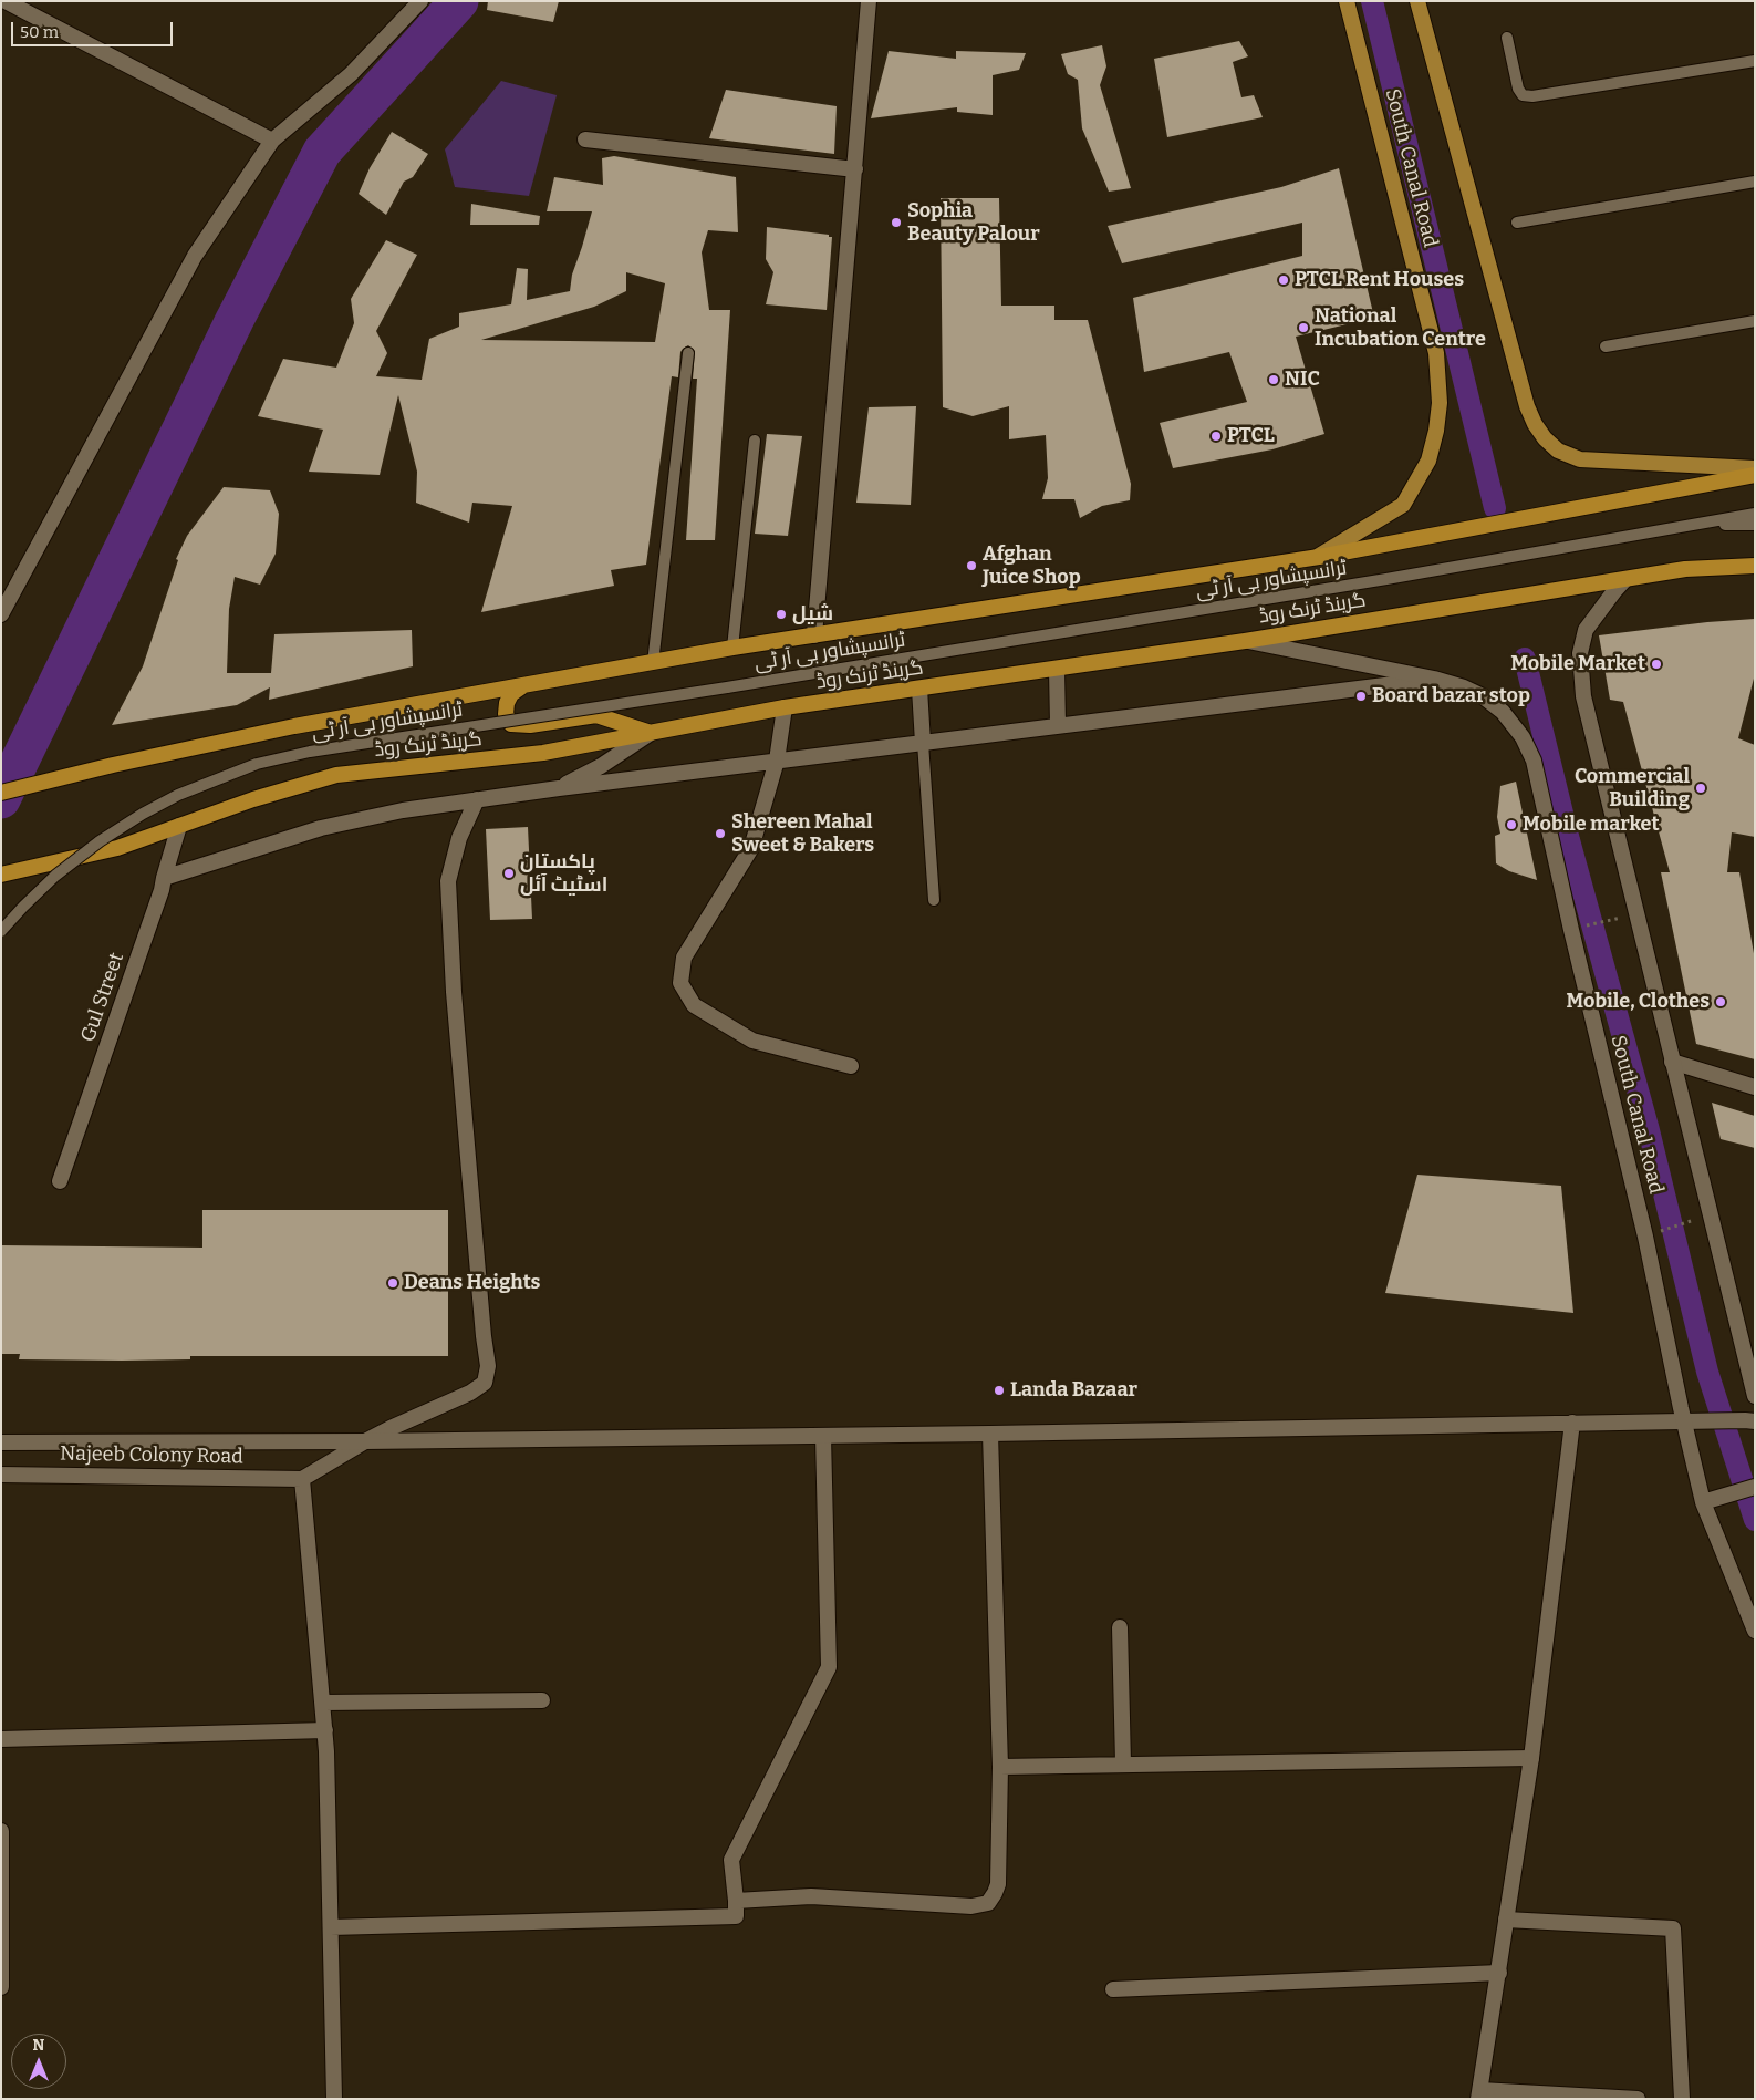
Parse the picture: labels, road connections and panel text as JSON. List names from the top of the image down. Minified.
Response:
{"streets":{"highway":["گرینڈ ٹرنک روڈ"],"main road":["South Canal Road"],"street":["Gul Street","Najeeb Colony Road"],"lane":["ٹرانسپشاور بی آر ٹی"]},"crossings":[["South Canal Road","گرینڈ ٹرنک روڈ"],["گرینڈ ٹرنک روڈ","Gul Street"]],"places":["Sophia Beauty Palour","PTCL Rent Houses","National Incubation Centre","NIC","PTCL","Afghan Juice Shop","شیل","Mobile Market","Board bazar stop","Commercial Building","Mobile market","Shereen Mahal Sweet & Bakers","پاکستان اسٹیٹ آئل","Mobile, Clothes","Deans Heights","Landa Bazaar"],"scale_bar":"50 m","north":"top"}
